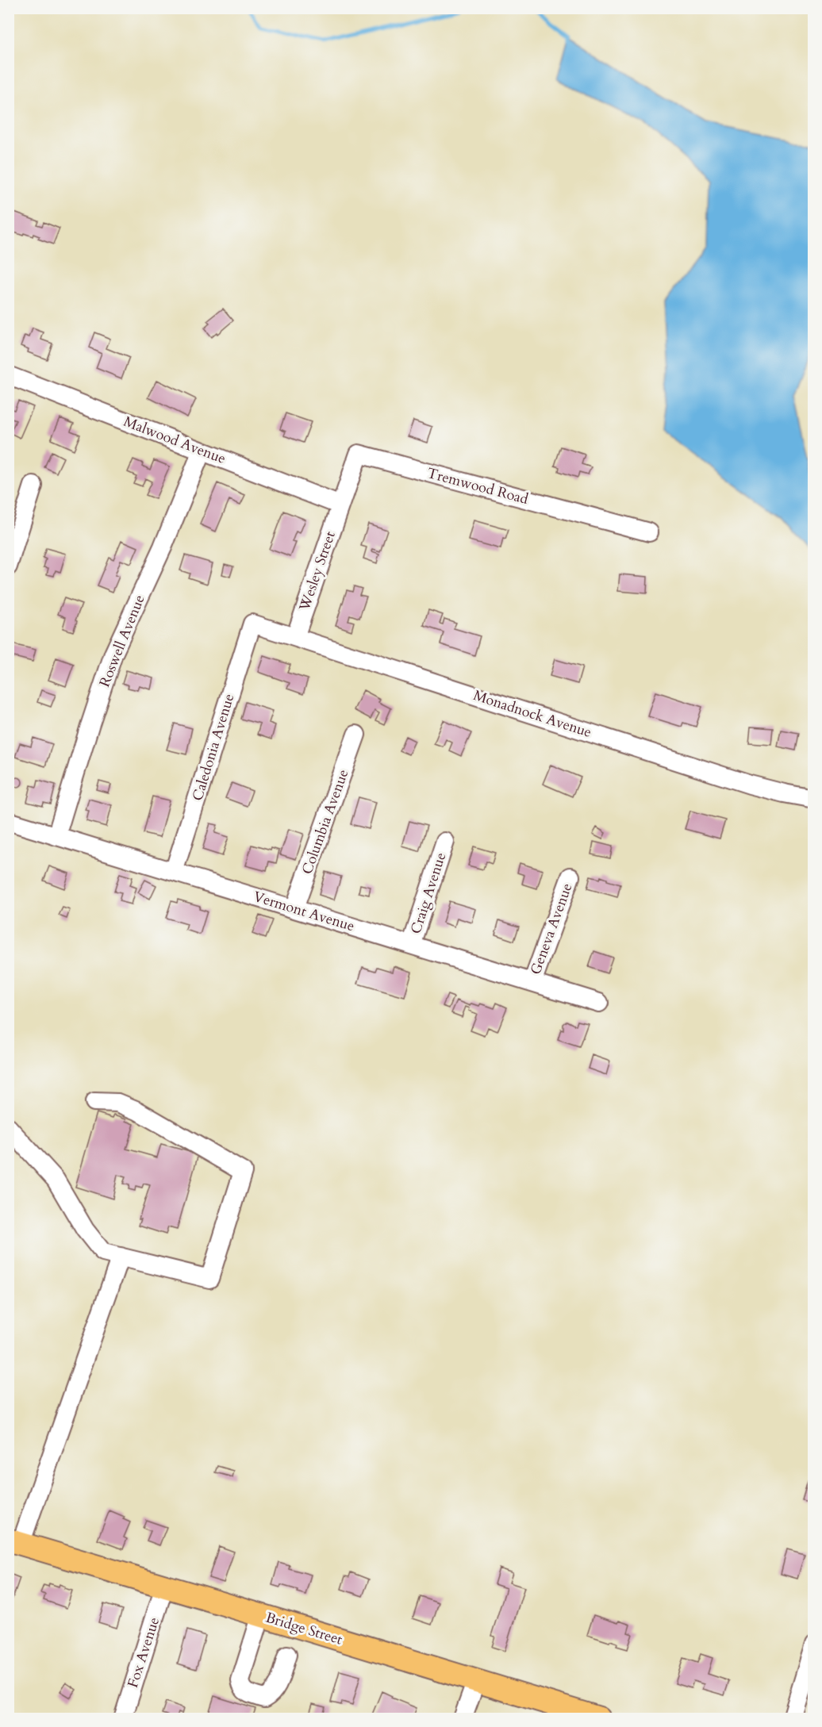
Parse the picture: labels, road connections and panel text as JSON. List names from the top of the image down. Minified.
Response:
{"streets":{"main road":["Bridge Street"],"street":["Malwood Avenue","Tremwood Road","Wesley Street","Roswell Avenue","Monadnock Avenue","Caledonia Avenue","Columbia Avenue","Craig Avenue","Vermont Avenue","Geneva Avenue","Fox Avenue"]},"crossings":[["Malwood Avenue","Tremwood Road"],["Malwood Avenue","Wesley Street"],["Malwood Avenue","Roswell Avenue"],["Tremwood Road","Wesley Street"],["Wesley Street","Monadnock Avenue"],["Roswell Avenue","Vermont Avenue"],["Monadnock Avenue","Caledonia Avenue"],["Caledonia Avenue","Vermont Avenue"],["Columbia Avenue","Vermont Avenue"],["Craig Avenue","Vermont Avenue"],["Vermont Avenue","Geneva Avenue"],["Bridge Street","Fox Avenue"]]}
